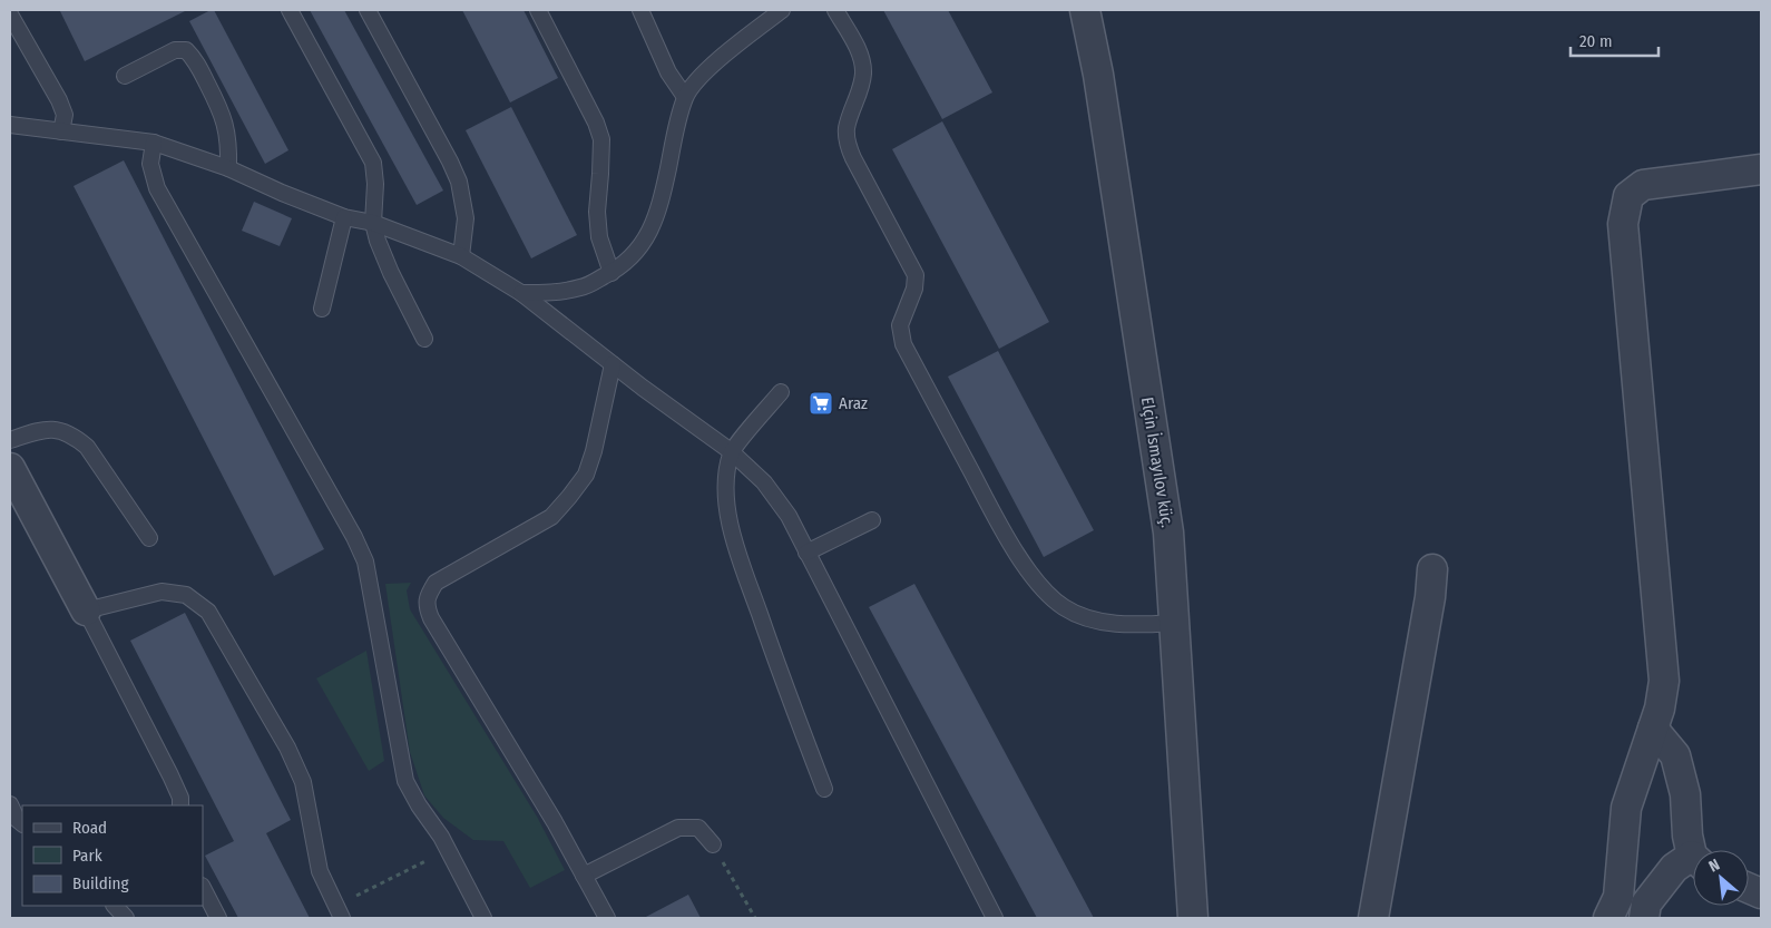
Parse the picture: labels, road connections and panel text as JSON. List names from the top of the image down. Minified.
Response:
{"streets":{"street":["Elçin İsmayılov küç."]},"places":{"supermarket":["Araz"]},"legend":["Road","Park","Building"],"scale_bar":"20 m","north":"top left"}
